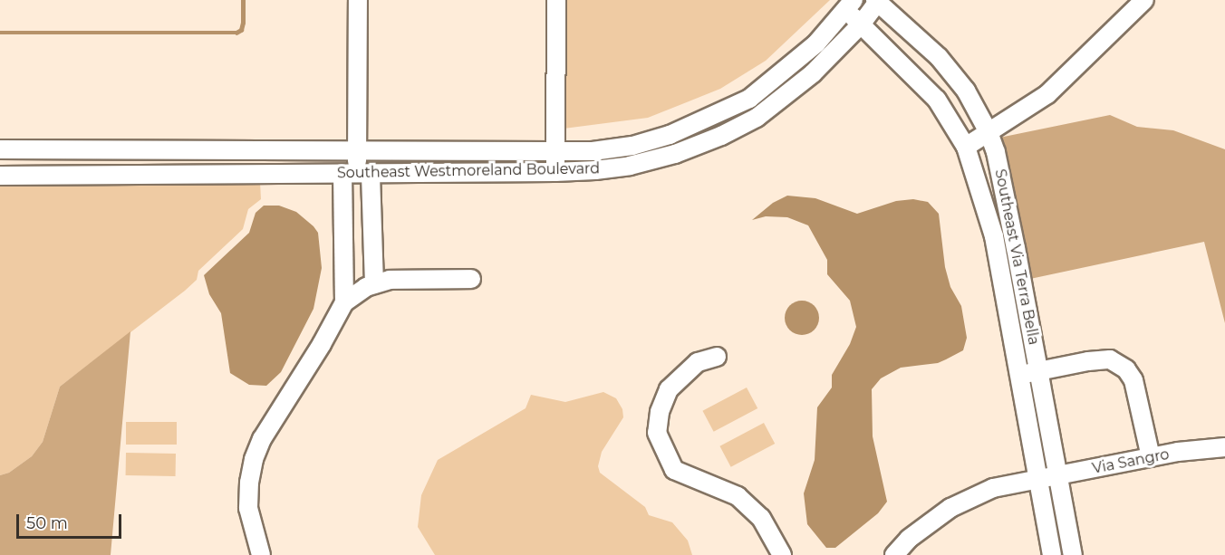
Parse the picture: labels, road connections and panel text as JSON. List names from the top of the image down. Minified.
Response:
{"streets":{"street":["Southeast Westmoreland Boulevard","Southeast Via Terra Bella","Via Sangro"]},"crossings":[["Southeast Westmoreland Boulevard","Southeast Via Terra Bella"],["Southeast Via Terra Bella","Via Sangro"]],"scale_bar":"50 m"}
